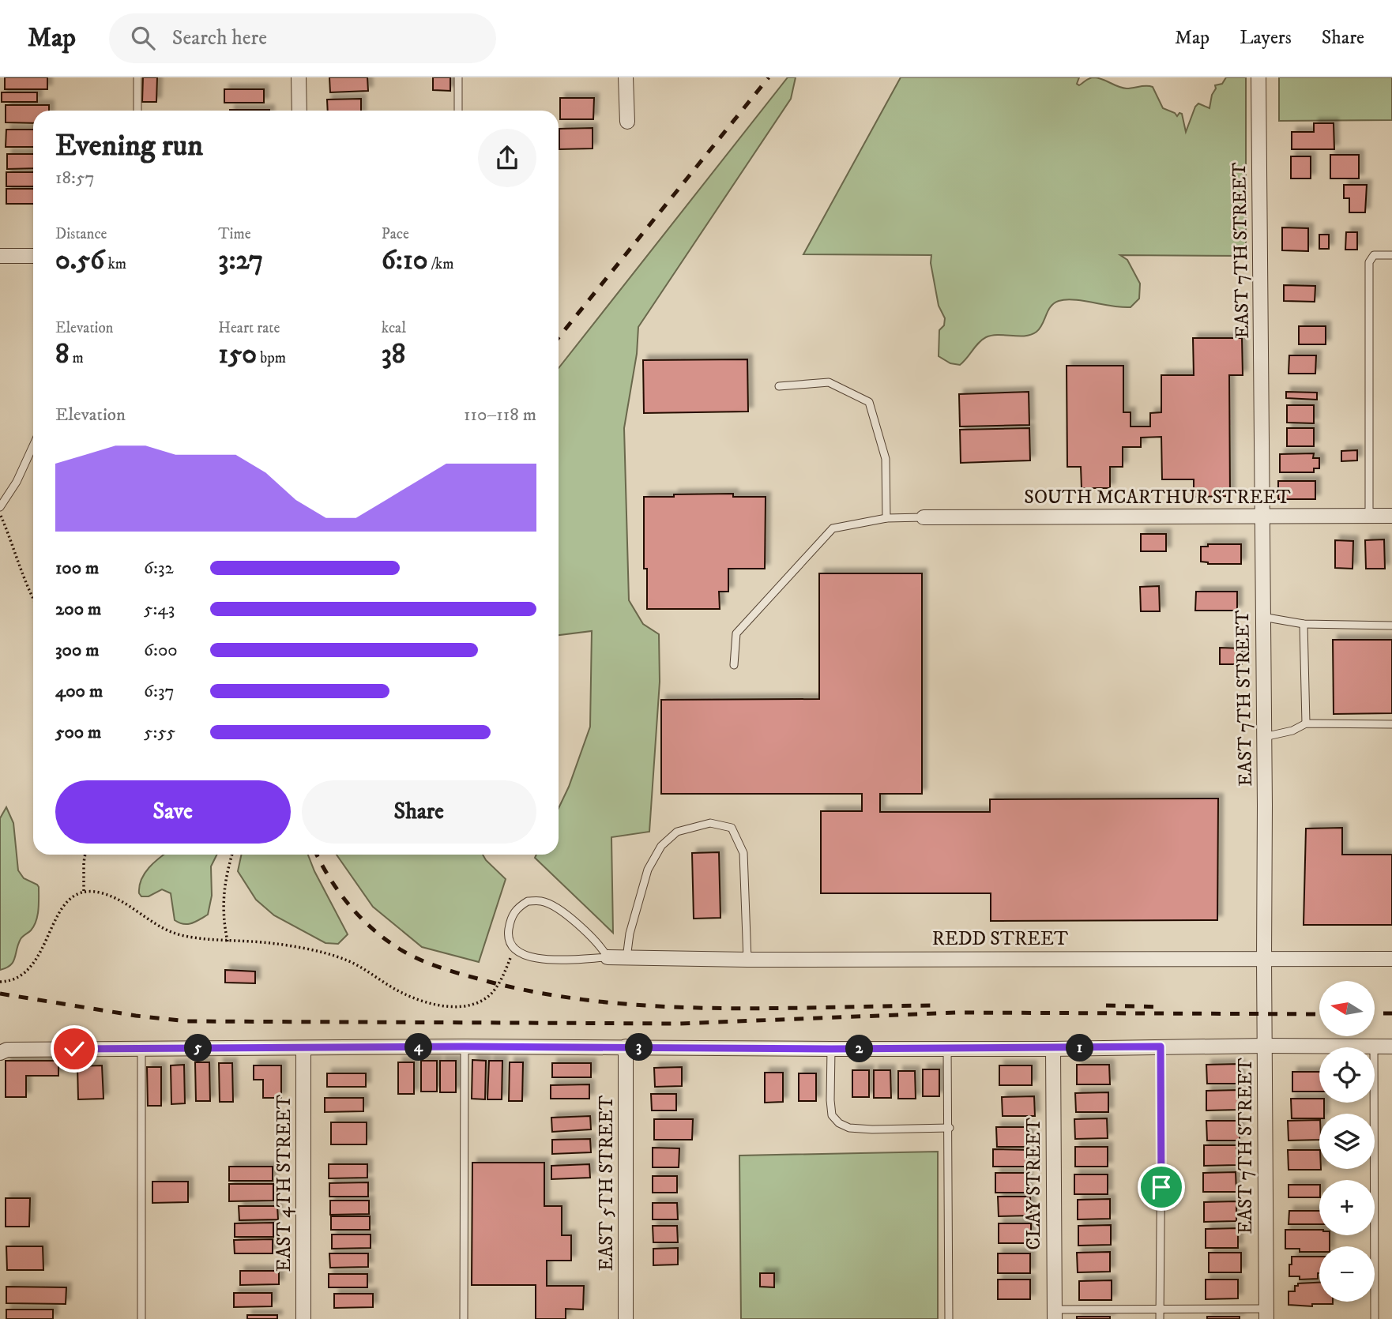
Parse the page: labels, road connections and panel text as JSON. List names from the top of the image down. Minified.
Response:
{"streets":{"street":["EAST 7TH STREET","SOUTH MCARTHUR STREET","REDD STREET","EAST 4TH STREET","EAST 5TH STREET","CLAY STREET"]},"crossings":[["EAST 7TH STREET","SOUTH MCARTHUR STREET"],["EAST 7TH STREET","REDD STREET"]],"north":"left","page":{"header":"Map","search":"Search here","nav":["Map","Layers","Share"],"heading":["Evening run","18:57"],"stats":[["Distance","0.56 km"],["Time","3:27"],["Pace","6:10 /km"],["Elevation","8 m"],["Heart rate","150 bpm"],["kcal","38"]],"chart":["Elevation","110–118 m"],"list":[{"name":"100 m","note":"6:32"},{"name":"200 m","note":"5:43"},{"name":"300 m","note":"6:00"},{"name":"400 m","note":"6:37"},{"name":"500 m","note":"5:55"}],"buttons":["Save","Share"],"map_buttons":["+","−"],"pins":["3","4","1","5","2"]}}
